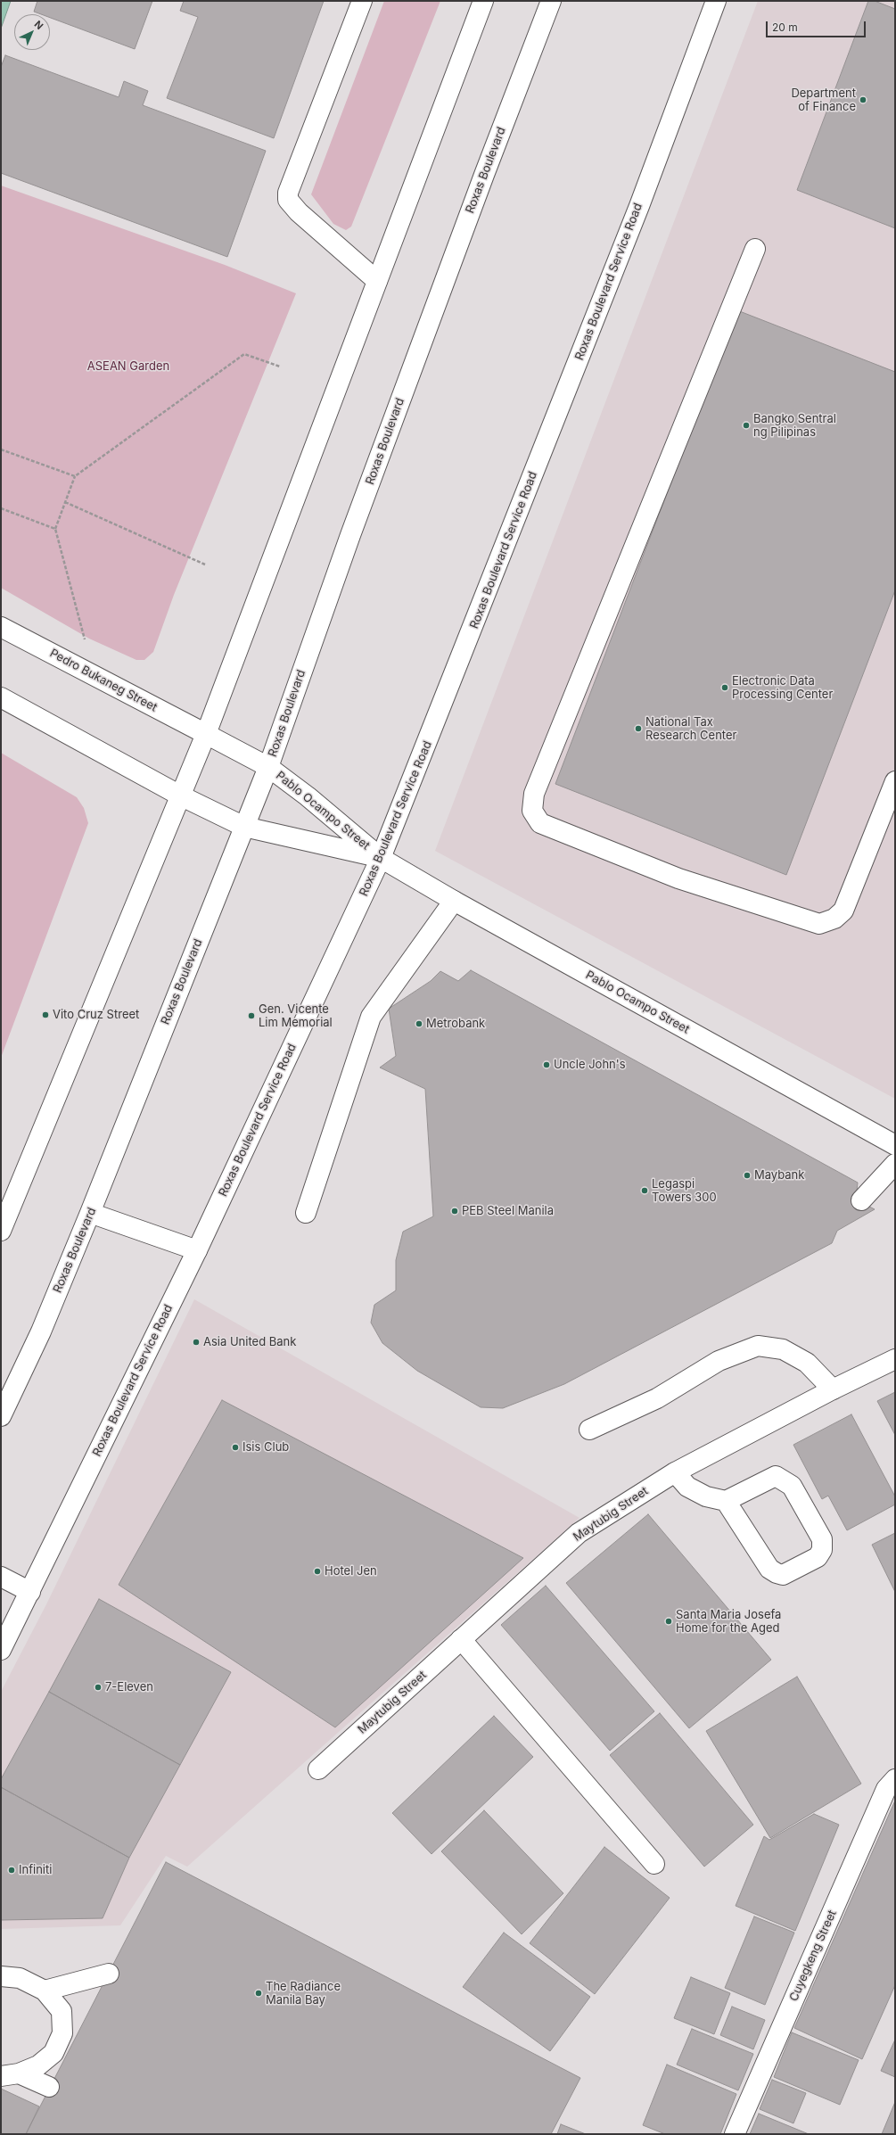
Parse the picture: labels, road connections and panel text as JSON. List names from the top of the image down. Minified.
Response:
{"streets":{"main road":["Roxas Boulevard","Roxas Boulevard Service Road","Pedro Bukaneg Street","Pablo Ocampo Street","Maytubig Street","Cuyegkeng Street"]},"crossings":[["Roxas Boulevard","Pablo Ocampo Street"],["Roxas Boulevard Service Road","Pablo Ocampo Street"],["Pedro Bukaneg Street","Pablo Ocampo Street"]],"parks":["ASEAN Garden"],"places":["Department of Finance","Bangko Sentral ng Pilipinas","Electronic Data Processing Center","National Tax Research Center","Vito Cruz Street","Gen. Vicente Lim Memorial","Metrobank","Uncle John's","Maybank","Legaspi Towers 300","PEB Steel Manila","Asia United Bank","Isis Club","Hotel Jen","Santa Maria Josefa Home for the Aged","7-Eleven","Infiniti","The Radiance Manila Bay"],"scale_bar":"20 m","north":"top right"}
